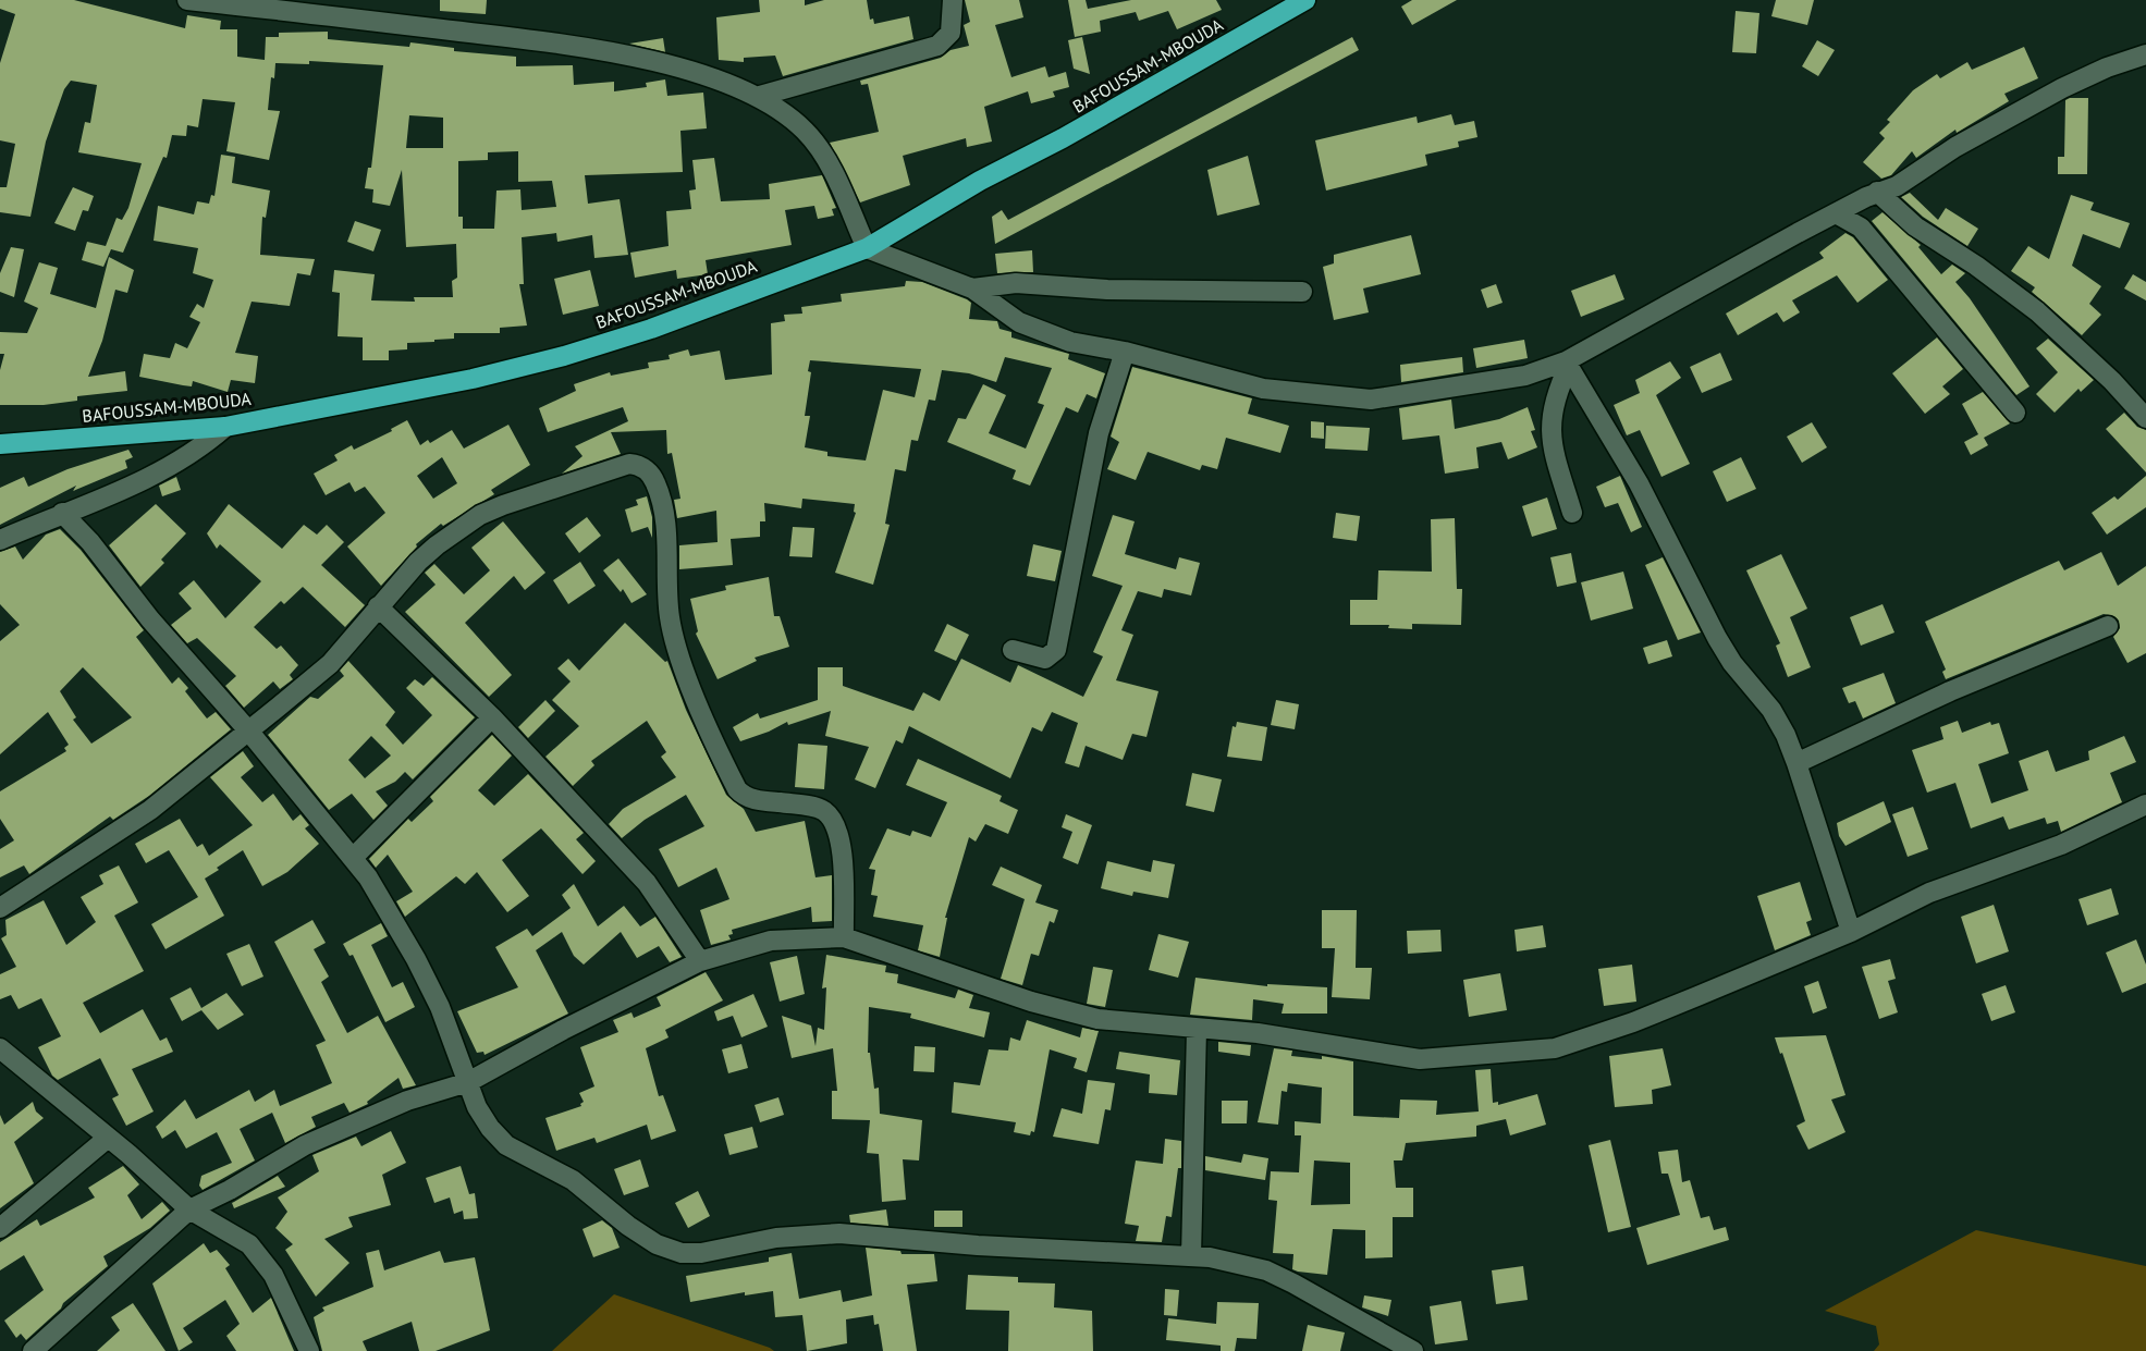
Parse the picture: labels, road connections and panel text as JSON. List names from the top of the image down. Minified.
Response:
{"streets":{"highway":["BAFOUSSAM-MBOUDA"]}}
